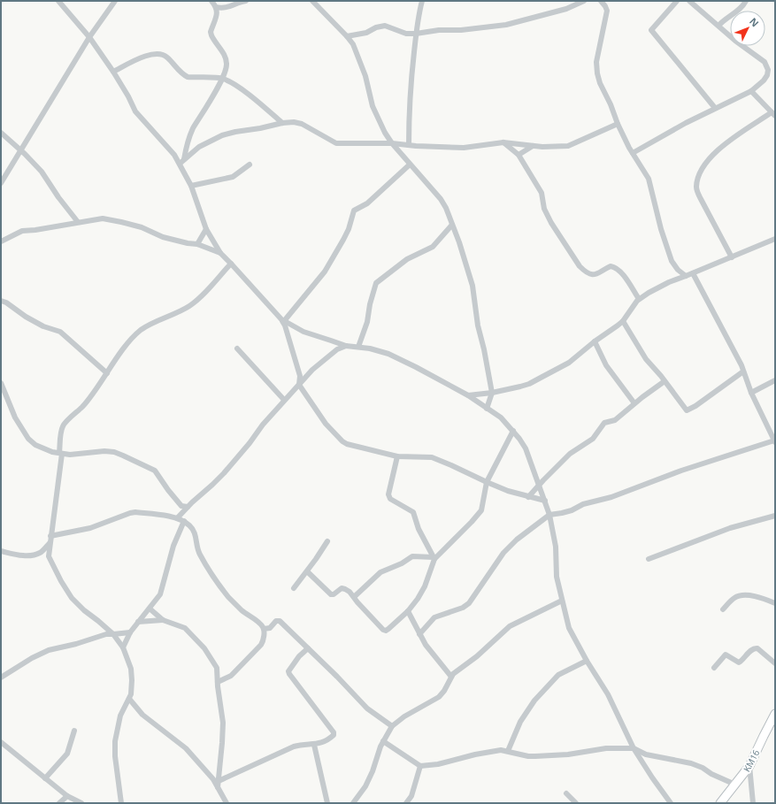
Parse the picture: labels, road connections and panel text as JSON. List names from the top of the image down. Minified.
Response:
{"streets":{"street":["KM16"]},"north":"top right"}
